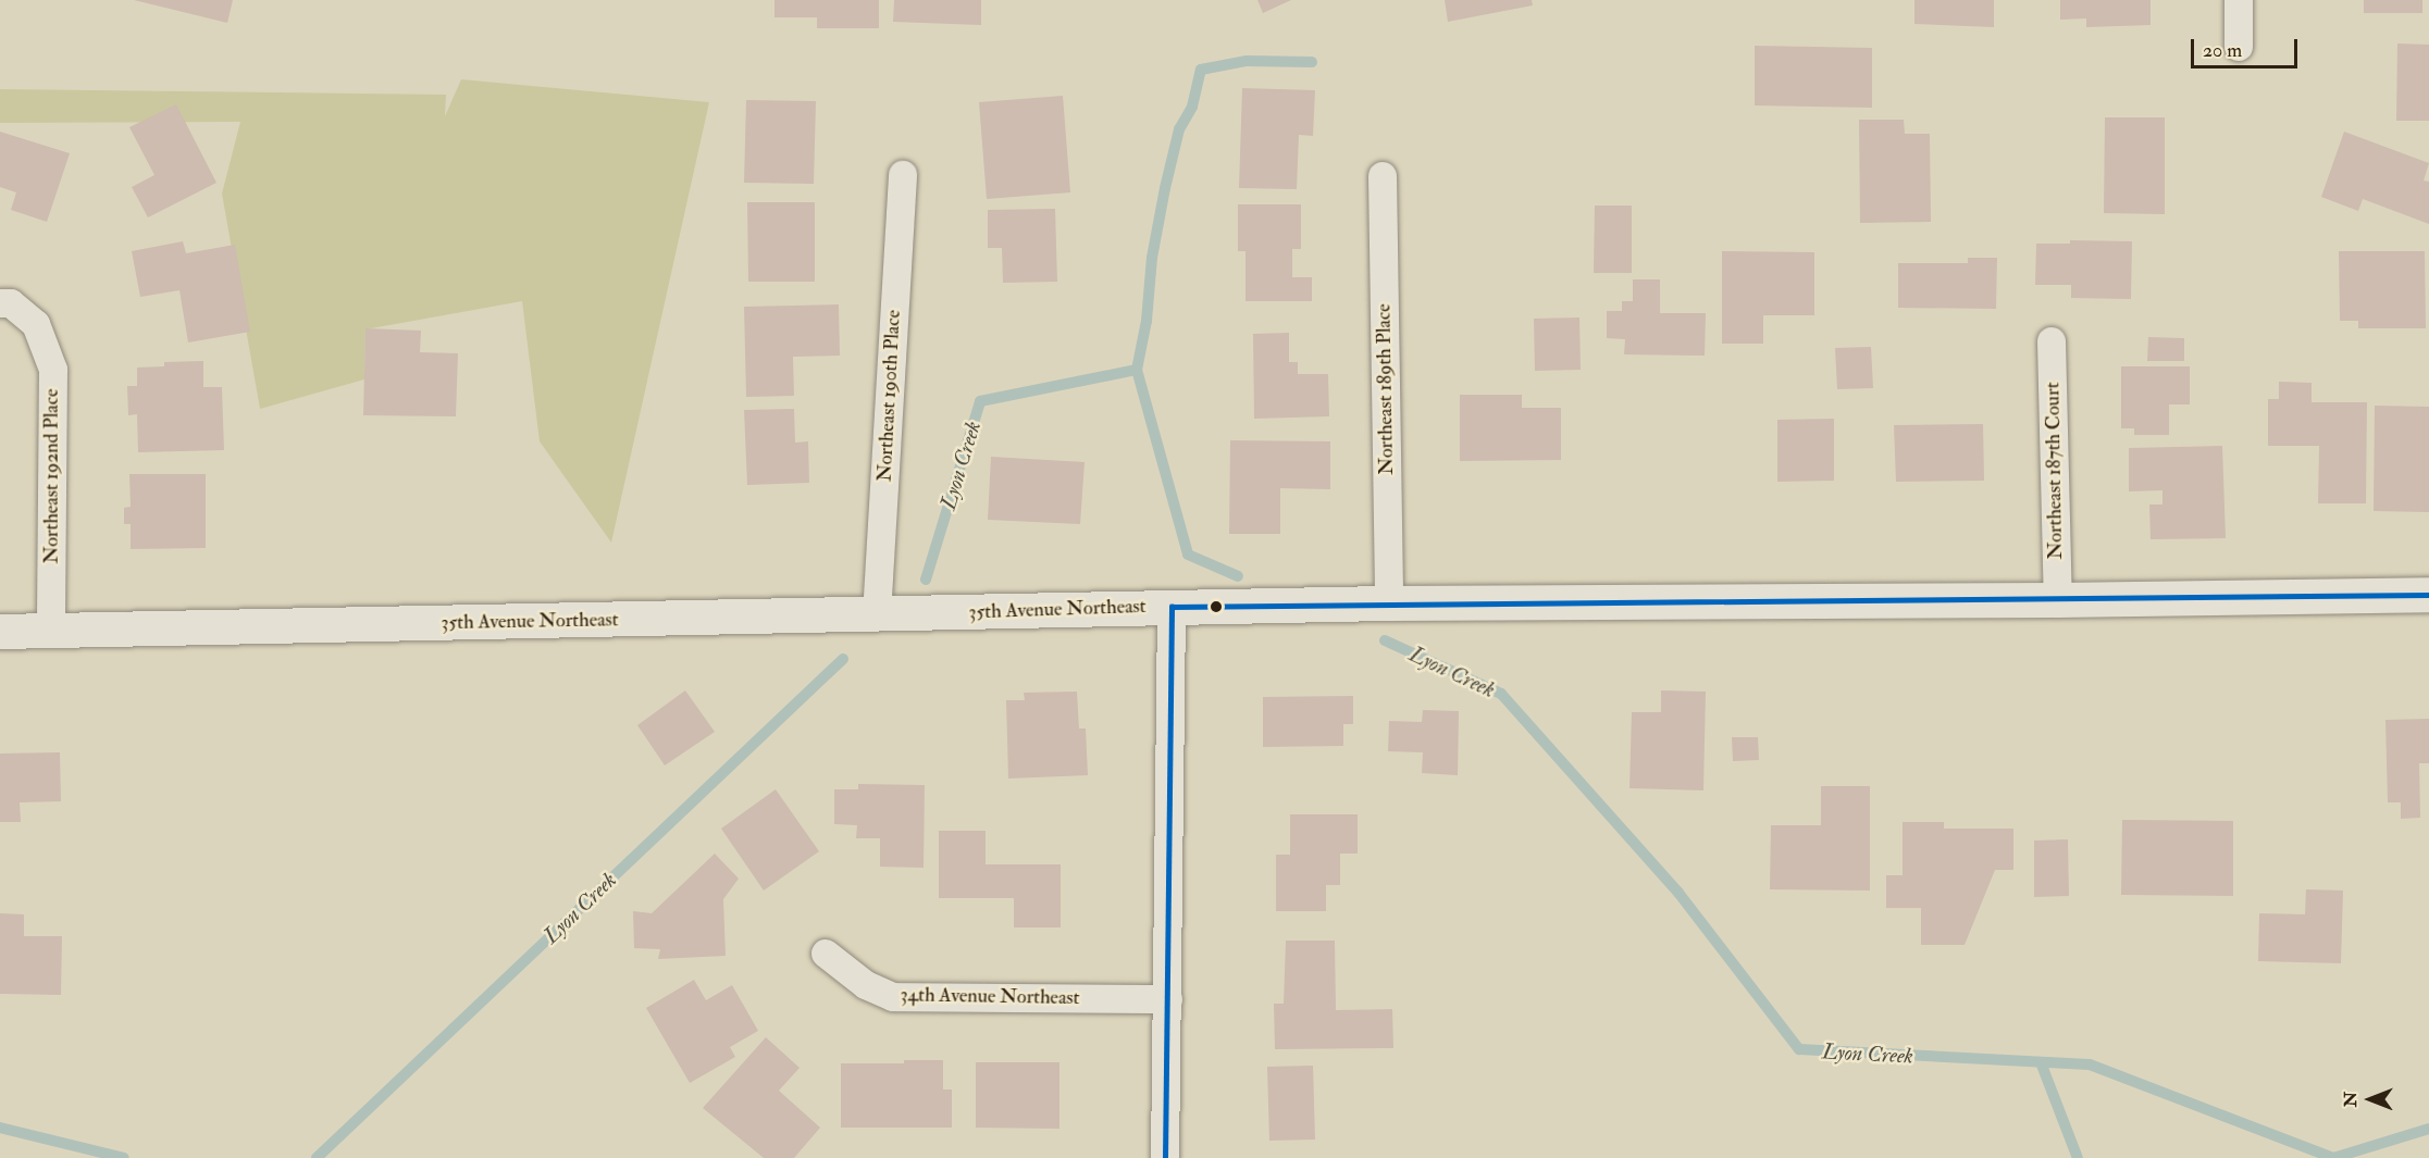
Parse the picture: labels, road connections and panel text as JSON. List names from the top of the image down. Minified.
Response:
{"streets":{"street":["Northeast 189th Place","Northeast 190th Place","Northeast 187th Court","Northeast 192nd Place","35th Avenue Northeast","34th Avenue Northeast"]},"crossings":[["Northeast 189th Place","35th Avenue Northeast"],["Northeast 190th Place","35th Avenue Northeast"],["Northeast 187th Court","35th Avenue Northeast"],["Northeast 192nd Place","35th Avenue Northeast"]],"water":["Lyon Creek"],"scale_bar":"20 m","north":"left"}
